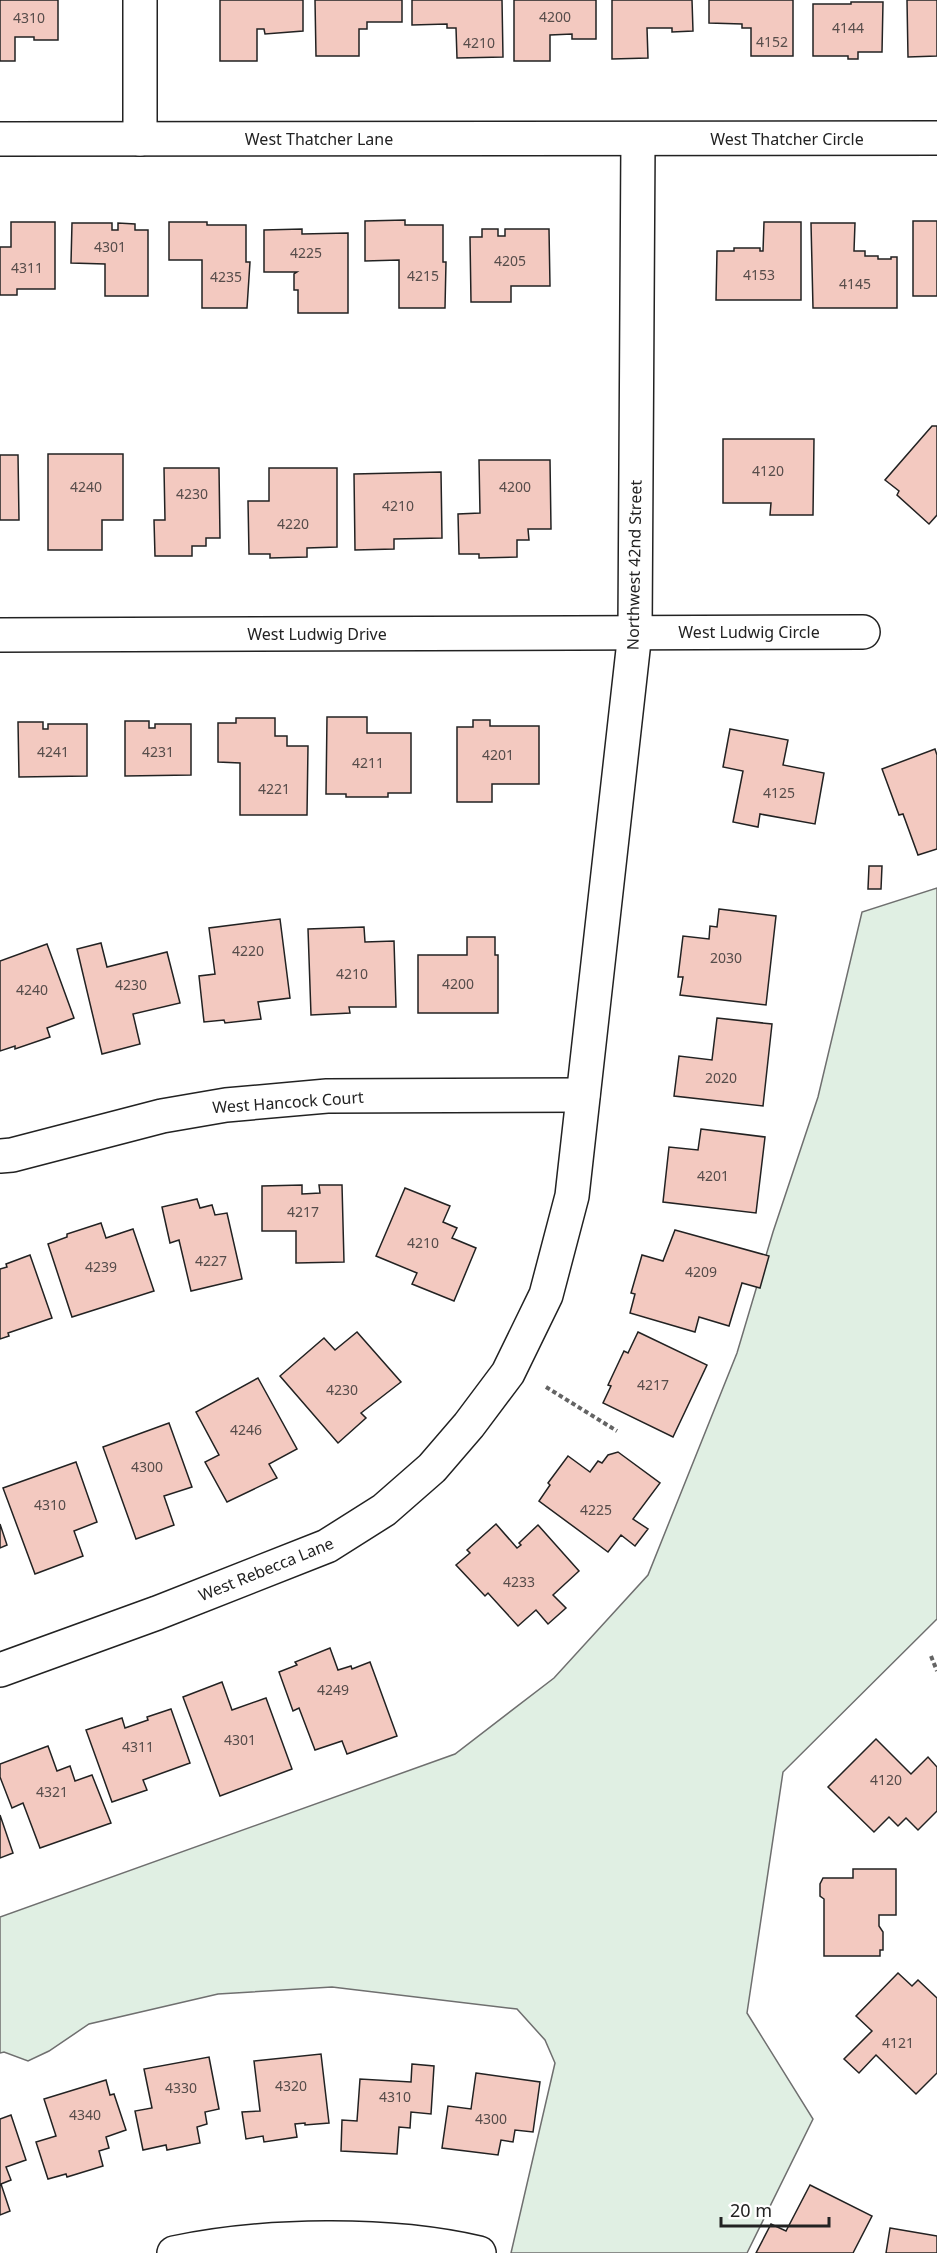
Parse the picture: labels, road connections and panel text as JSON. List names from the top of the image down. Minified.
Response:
{"streets":{"street":["West Thatcher Lane","West Thatcher Circle","Northwest 42nd Street","West Ludwig Circle","West Ludwig Drive","West Hancock Court","West Rebecca Lane"]},"crossings":[["West Thatcher Lane","West Thatcher Circle"],["West Thatcher Lane","Northwest 42nd Street"],["West Thatcher Circle","Northwest 42nd Street"],["Northwest 42nd Street","West Ludwig Circle"],["Northwest 42nd Street","West Ludwig Drive"],["Northwest 42nd Street","West Hancock Court"],["Northwest 42nd Street","West Rebecca Lane"],["West Ludwig Circle","West Ludwig Drive"],["West Hancock Court","West Rebecca Lane"]],"house_numbers":["4200","4310","4144","4152","4210","4301","4225","4205","4311","4153","4215","4235","4145","4120","4240","4200","4230","4210","4220","4241","4231","4201","4211","4221","4125","4220","2030","4210","4200","4230","4240","2020","4201","4217","4210","4227","4239","4209","4217","4230","4246","4300","4310","4225","4233","4249","4301","4311","4120","4321","4121","4320","4330","4310","4340","4300"],"scale_bar":"20 m"}
